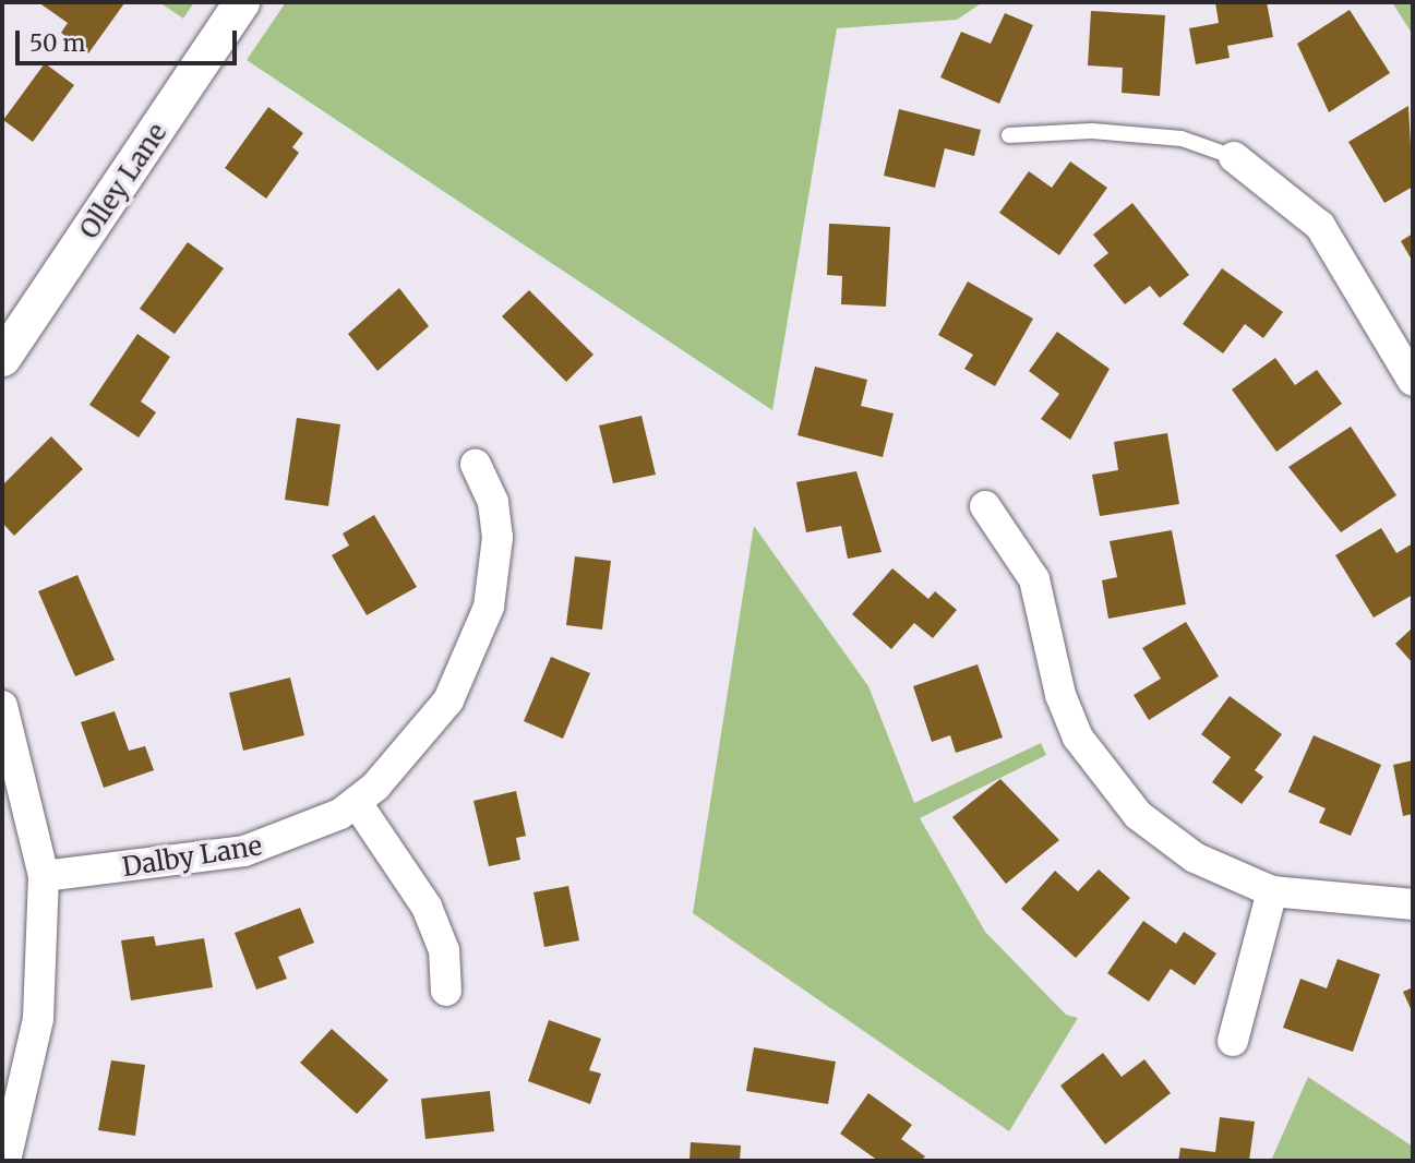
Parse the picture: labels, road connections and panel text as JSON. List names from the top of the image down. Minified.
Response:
{"streets":{"street":["Olley Lane","Dalby Lane"]},"scale_bar":"50 m"}
